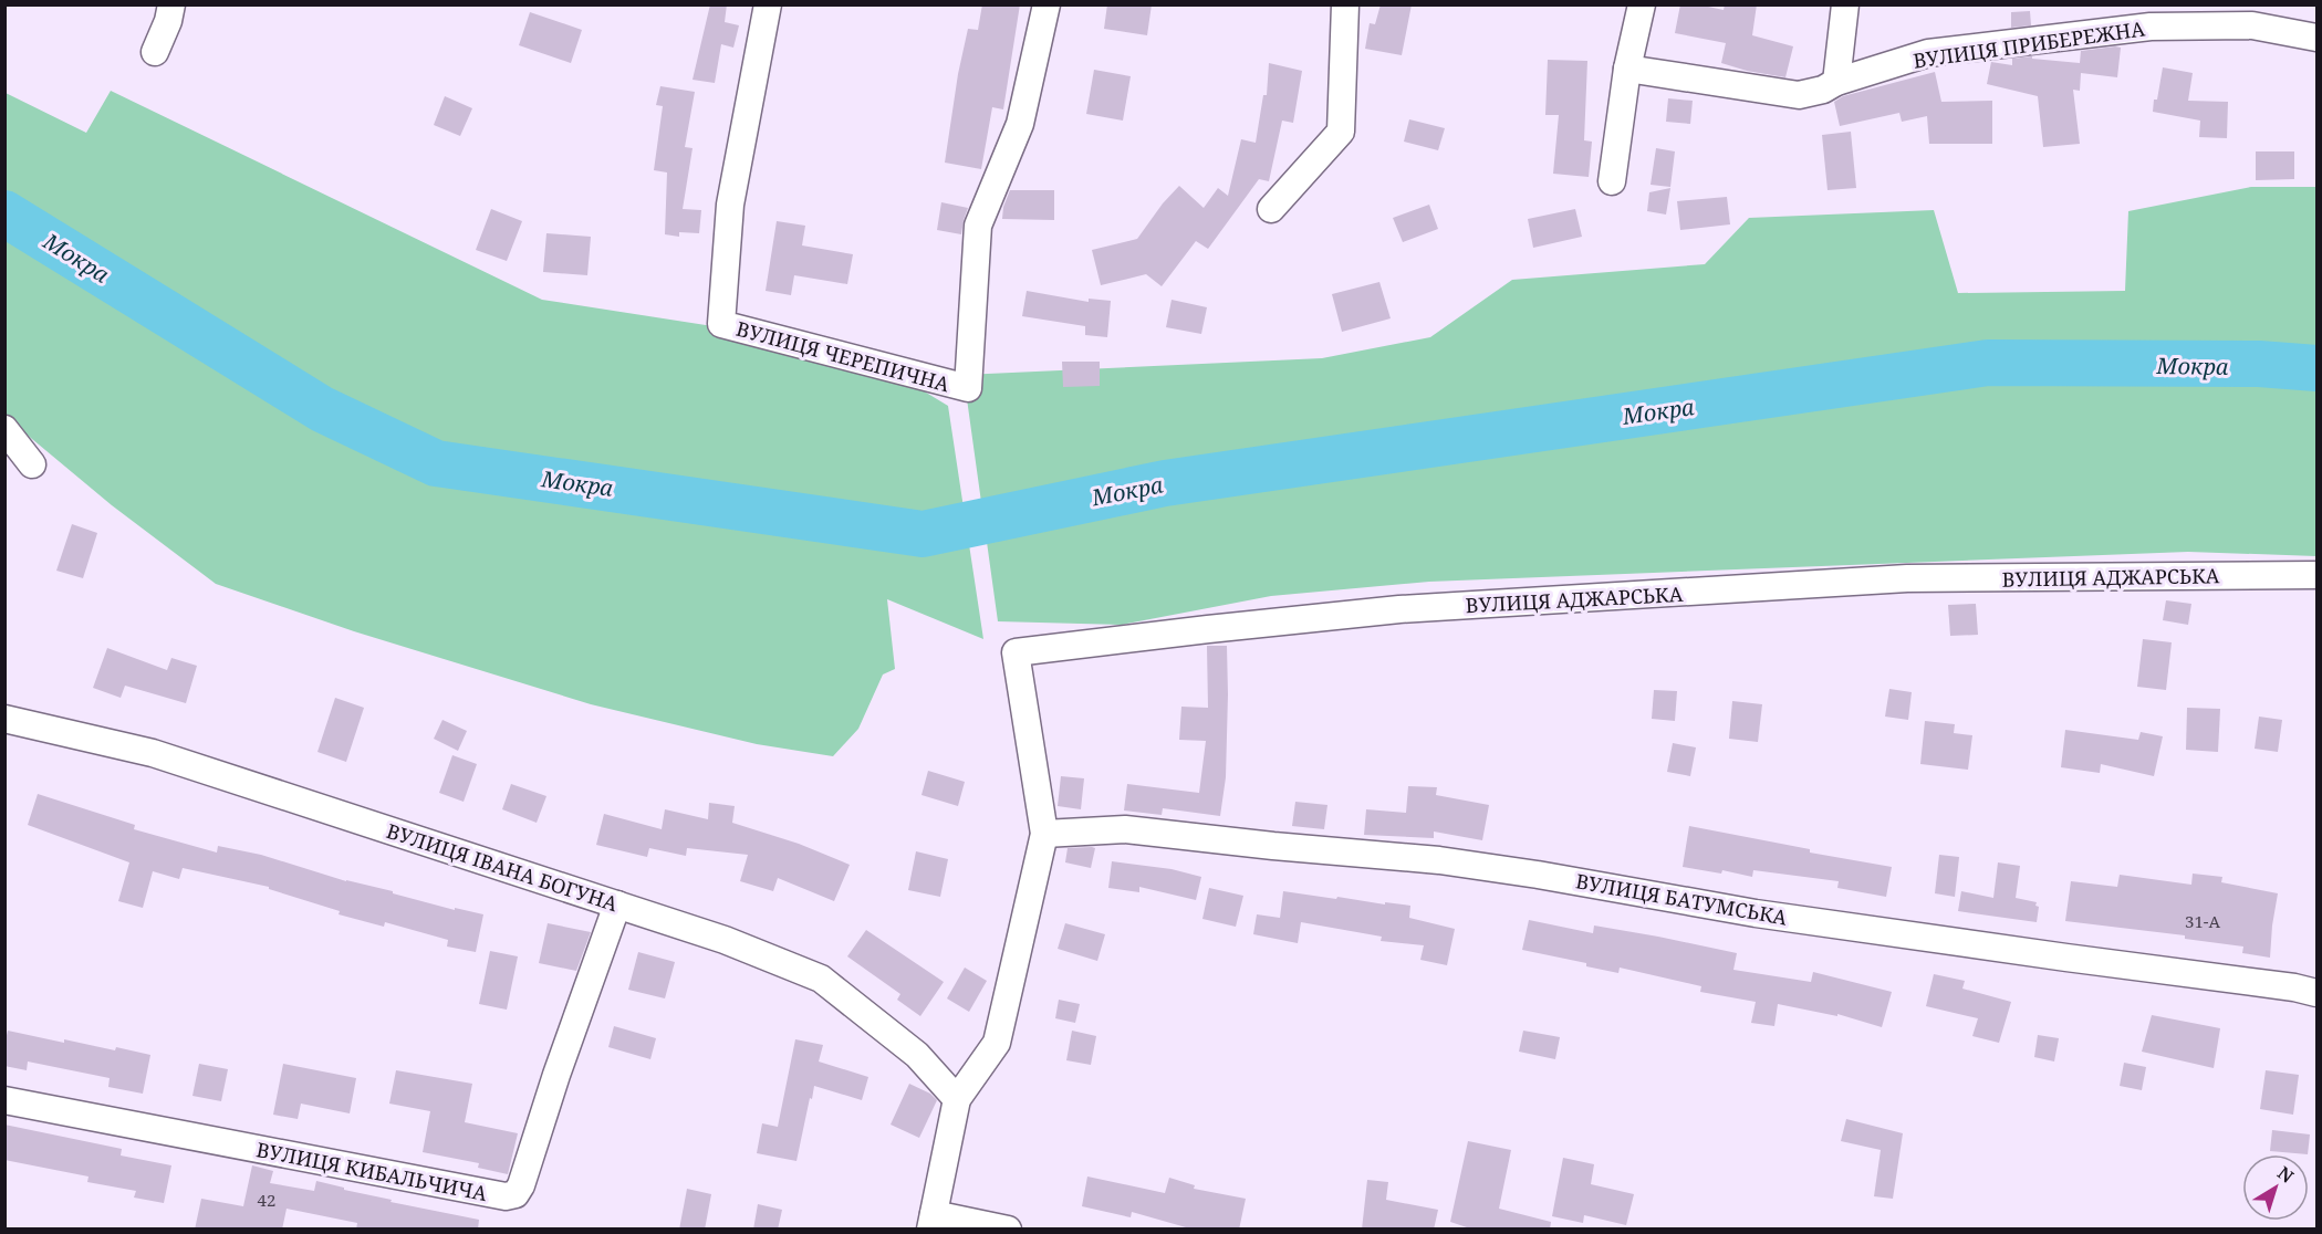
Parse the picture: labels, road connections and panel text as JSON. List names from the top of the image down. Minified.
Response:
{"streets":{"street":["ВУЛИЦЯ ПРИБЕРЕЖНА","ВУЛИЦЯ ЧЕРЕПИЧНА","ВУЛИЦЯ АДЖАРСЬКА","ВУЛИЦЯ ІВАНА БОГУНА","ВУЛИЦЯ БАТУМСЬКА","ВУЛИЦЯ КИБАЛЬЧИЧА"]},"crossings":[["ВУЛИЦЯ АДЖАРСЬКА","ВУЛИЦЯ БАТУМСЬКА"],["ВУЛИЦЯ ІВАНА БОГУНА","ВУЛИЦЯ КИБАЛЬЧИЧА"]],"water":["Мокра"],"house_numbers":["31-А","42"],"north":"top right"}
